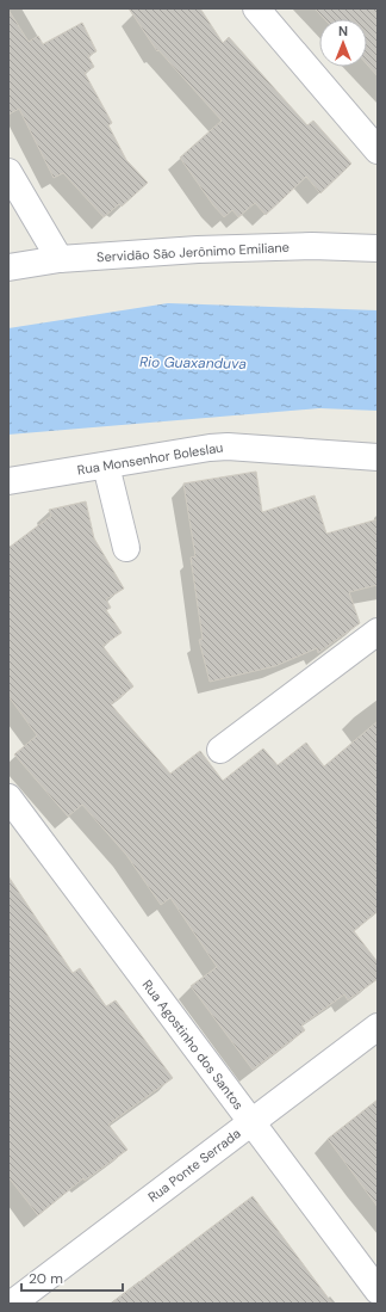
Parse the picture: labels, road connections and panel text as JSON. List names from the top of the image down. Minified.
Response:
{"streets":{"street":["Servidão São Jerônimo Emiliane","Rua Monsenhor Boleslau","Rua Agostinho dos Santos","Rua Ponte Serrada"]},"crossings":[["Rua Agostinho dos Santos","Rua Ponte Serrada"]],"water":["Rio Guaxanduva"],"scale_bar":"20 m","north":"top"}
